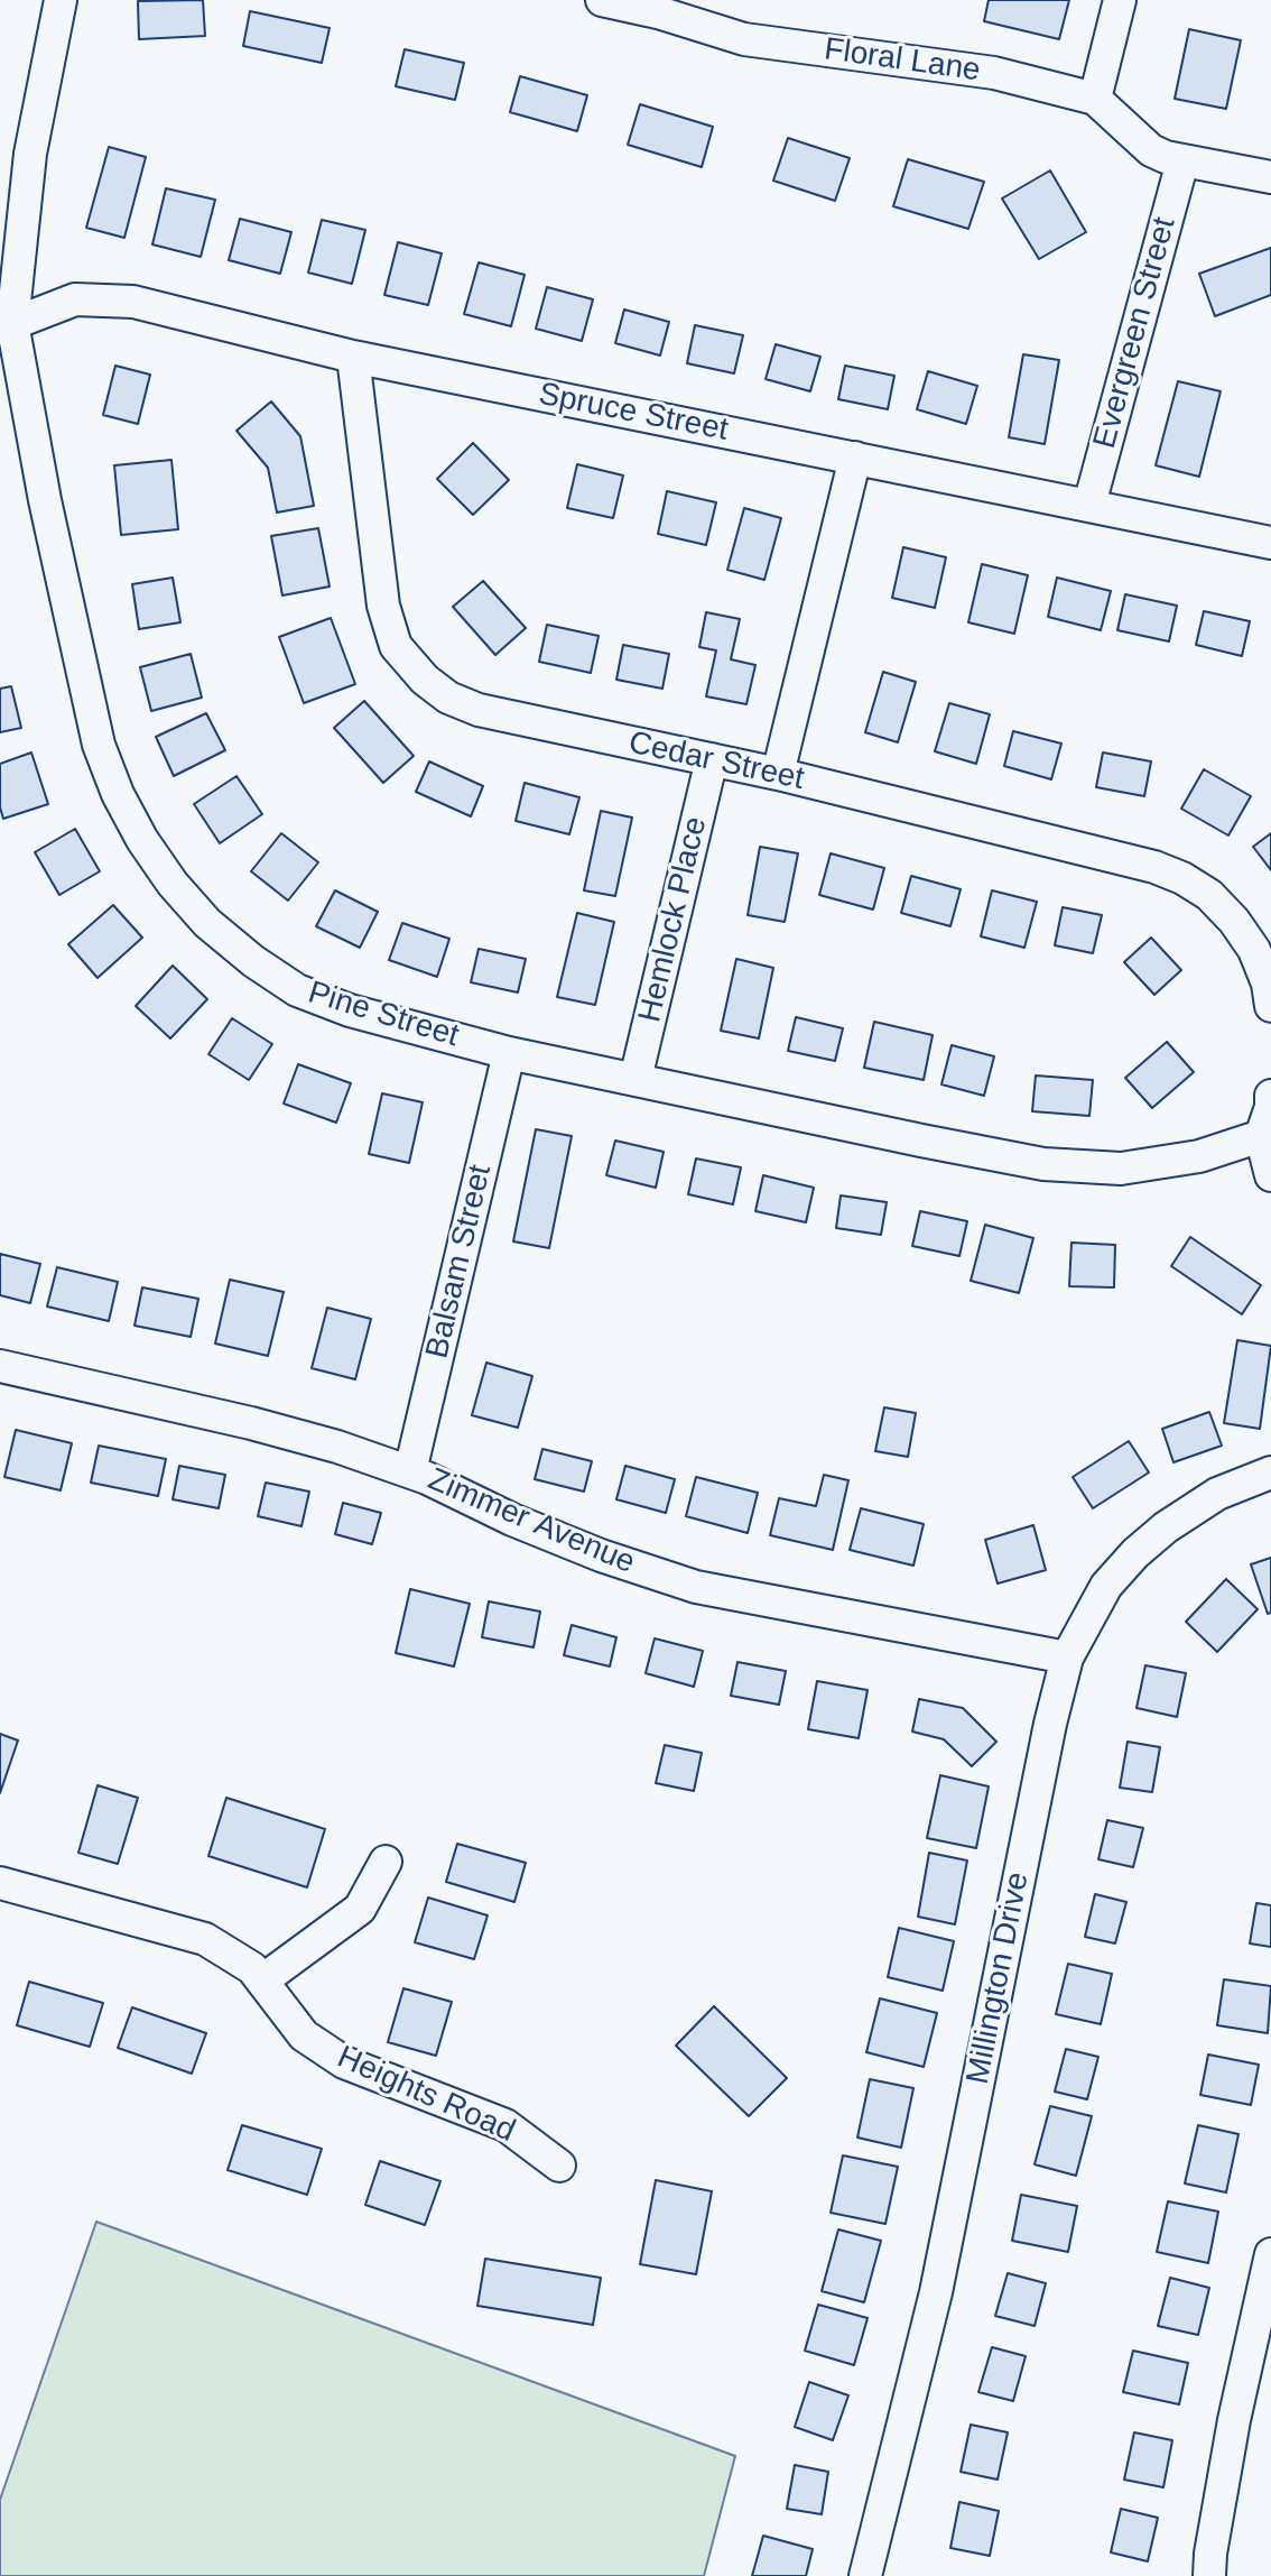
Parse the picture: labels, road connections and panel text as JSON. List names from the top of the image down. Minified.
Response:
{"streets":{"street":["Floral Lane","Evergreen Street","Spruce Street","Cedar Street","Hemlock Place","Pine Street","Balsam Street","Zimmer Avenue","Millington Drive","Heights Road"]},"crossings":[["Floral Lane","Evergreen Street"],["Evergreen Street","Spruce Street"],["Spruce Street","Cedar Street"],["Spruce Street","Pine Street"],["Cedar Street","Hemlock Place"],["Hemlock Place","Pine Street"],["Pine Street","Balsam Street"],["Balsam Street","Zimmer Avenue"],["Zimmer Avenue","Millington Drive"]]}
